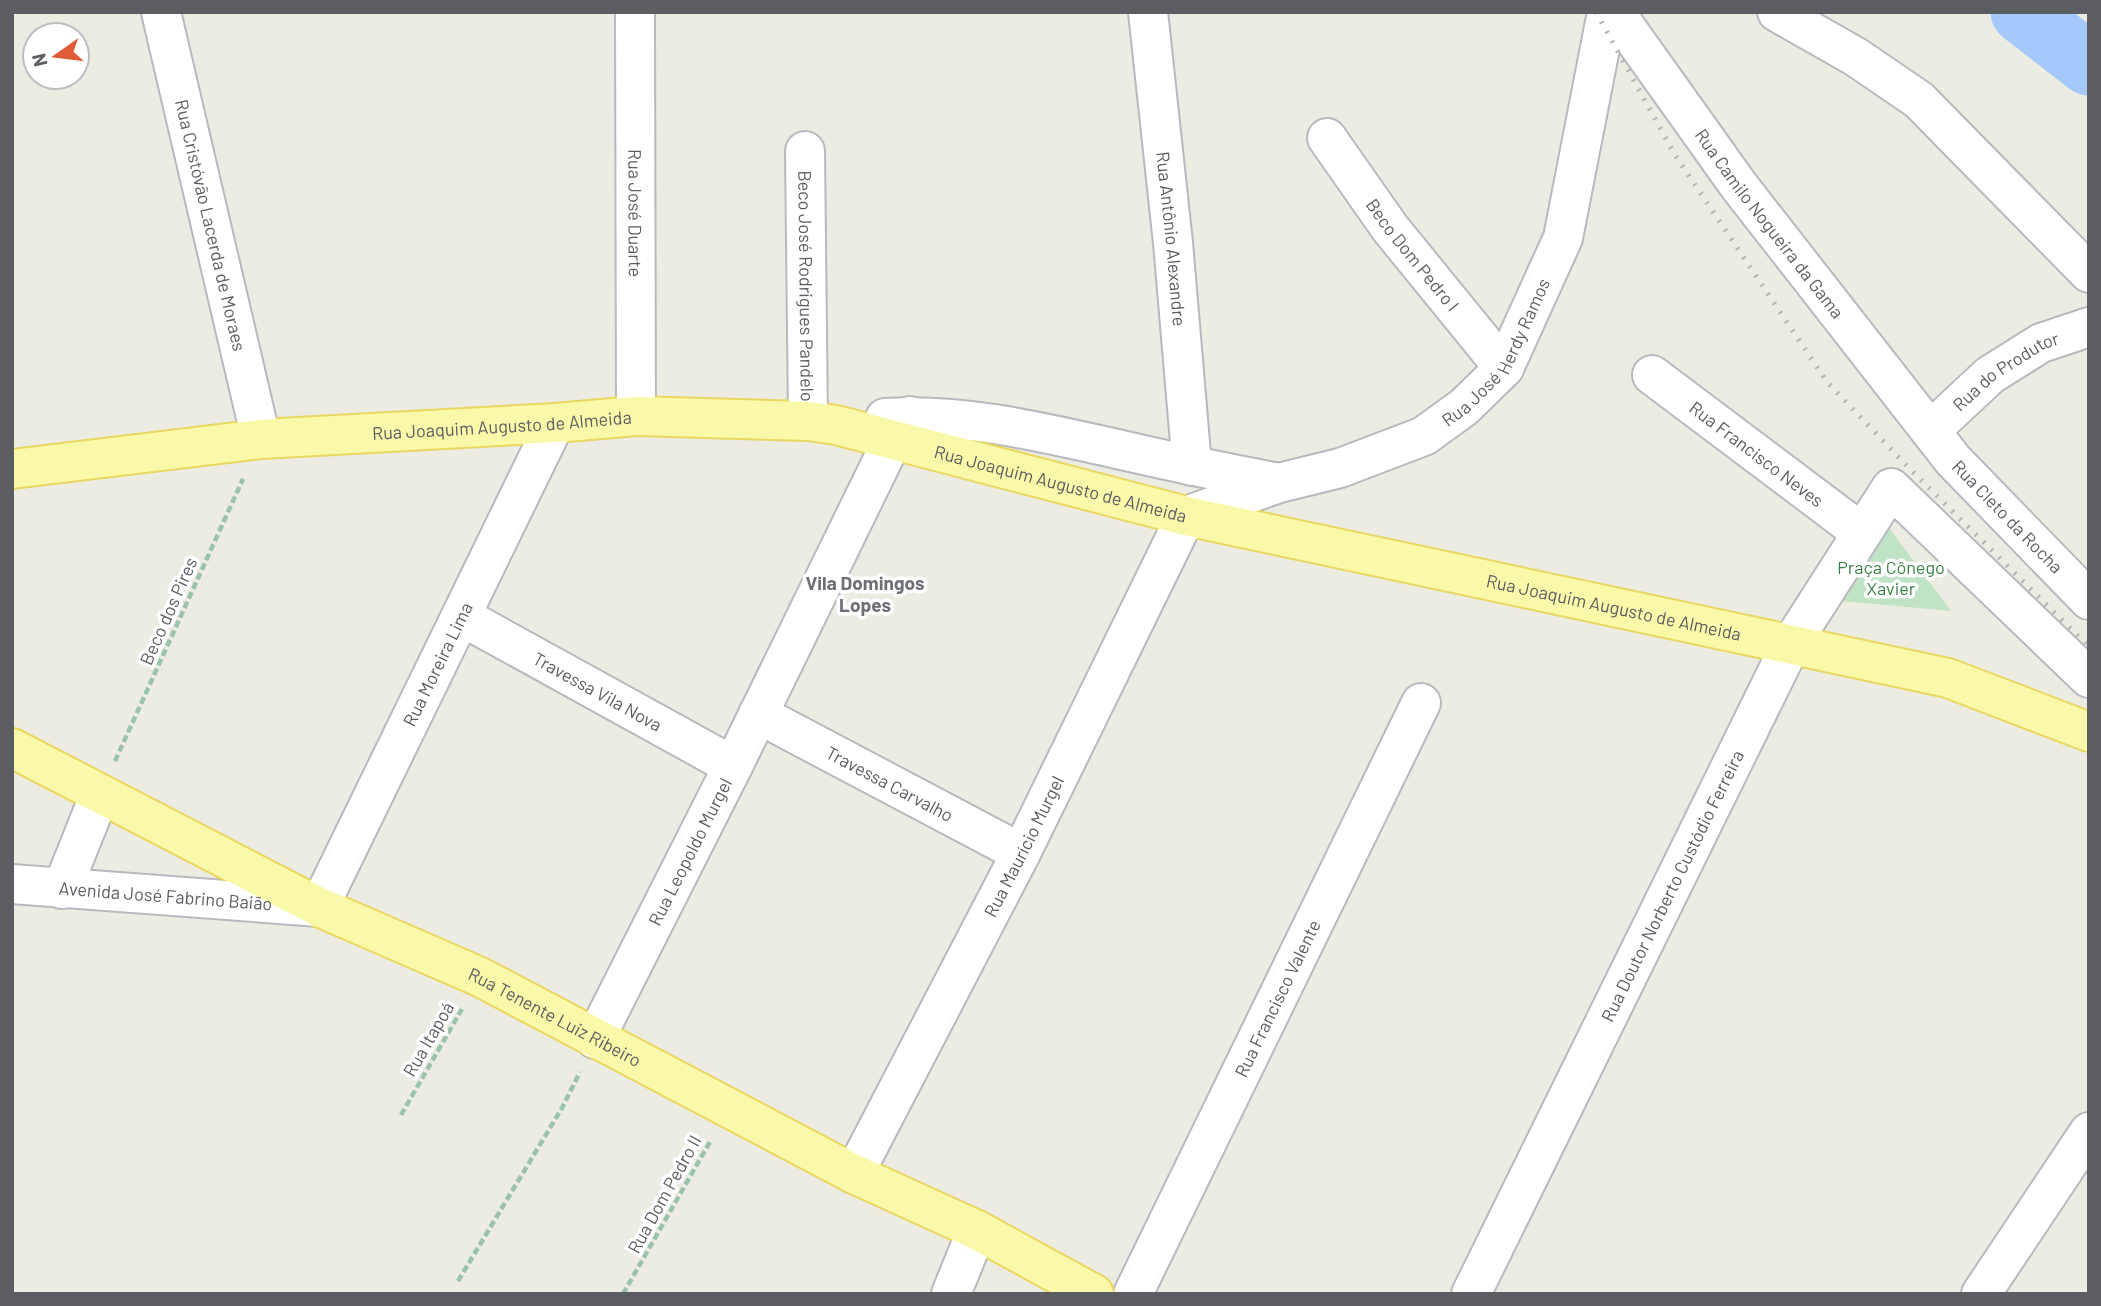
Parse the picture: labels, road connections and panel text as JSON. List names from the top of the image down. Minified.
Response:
{"streets":{"main road":["Rua Joaquim Augusto de Almeida","Rua Tenente Luiz Ribeiro"],"street":["Rua José Duarte","Rua Camilo Nogueira da Gama","Rua Cristóvão Lacerda de Moraes","Rua Antônio Alexandre","Beco Dom Pedro I","Beco José Rodrigues Pandelo","Rua José Herdy Ramos","Rua do Produtor","Rua Francisco Neves","Rua Cleto da Rocha","Rua Moreira Lima","Travessa Vila Nova","Travessa Carvalho","Rua Maurício Murgel","Rua Leopoldo Murgel","Rua Doutor Norberto Custódio Ferreira","Avenida José Fabrino Baião","Rua Francisco Valente"],"path":["Beco dos Pires","Rua Itapoá","Rua Dom Pedro II"]},"crossings":[["Rua José Duarte","Rua Joaquim Augusto de Almeida"],["Rua Camilo Nogueira da Gama","Rua do Produtor"],["Rua Camilo Nogueira da Gama","Rua Cleto da Rocha"],["Rua Cristóvão Lacerda de Moraes","Rua Joaquim Augusto de Almeida"],["Rua Cristóvão Lacerda de Moraes","Beco dos Pires"],["Beco Dom Pedro I","Rua José Herdy Ramos"],["Beco José Rodrigues Pandelo","Rua Joaquim Augusto de Almeida"],["Rua José Herdy Ramos","Rua Joaquim Augusto de Almeida"],["Rua José Herdy Ramos","Rua Maurício Murgel"],["Rua do Produtor","Rua Cleto da Rocha"],["Rua Joaquim Augusto de Almeida","Beco dos Pires"],["Rua Joaquim Augusto de Almeida","Rua Moreira Lima"],["Rua Joaquim Augusto de Almeida","Rua Maurício Murgel"],["Rua Joaquim Augusto de Almeida","Rua Leopoldo Murgel"],["Rua Joaquim Augusto de Almeida","Rua Doutor Norberto Custódio Ferreira"],["Rua Francisco Neves","Rua Doutor Norberto Custódio Ferreira"],["Beco dos Pires","Rua Tenente Luiz Ribeiro"],["Rua Moreira Lima","Travessa Vila Nova"],["Rua Moreira Lima","Avenida José Fabrino Baião"],["Rua Moreira Lima","Rua Tenente Luiz Ribeiro"],["Travessa Vila Nova","Rua Leopoldo Murgel"],["Travessa Carvalho","Rua Maurício Murgel"],["Travessa Carvalho","Rua Leopoldo Murgel"],["Rua Maurício Murgel","Rua Tenente Luiz Ribeiro"],["Rua Leopoldo Murgel","Rua Tenente Luiz Ribeiro"],["Avenida José Fabrino Baião","Rua Tenente Luiz Ribeiro"],["Rua Tenente Luiz Ribeiro","Rua Itapoá"],["Rua Tenente Luiz Ribeiro","Rua Dom Pedro II"]],"districts":["Vila Domingos Lopes"],"parks":["Praça Cônego Xavier"],"north":"left"}
